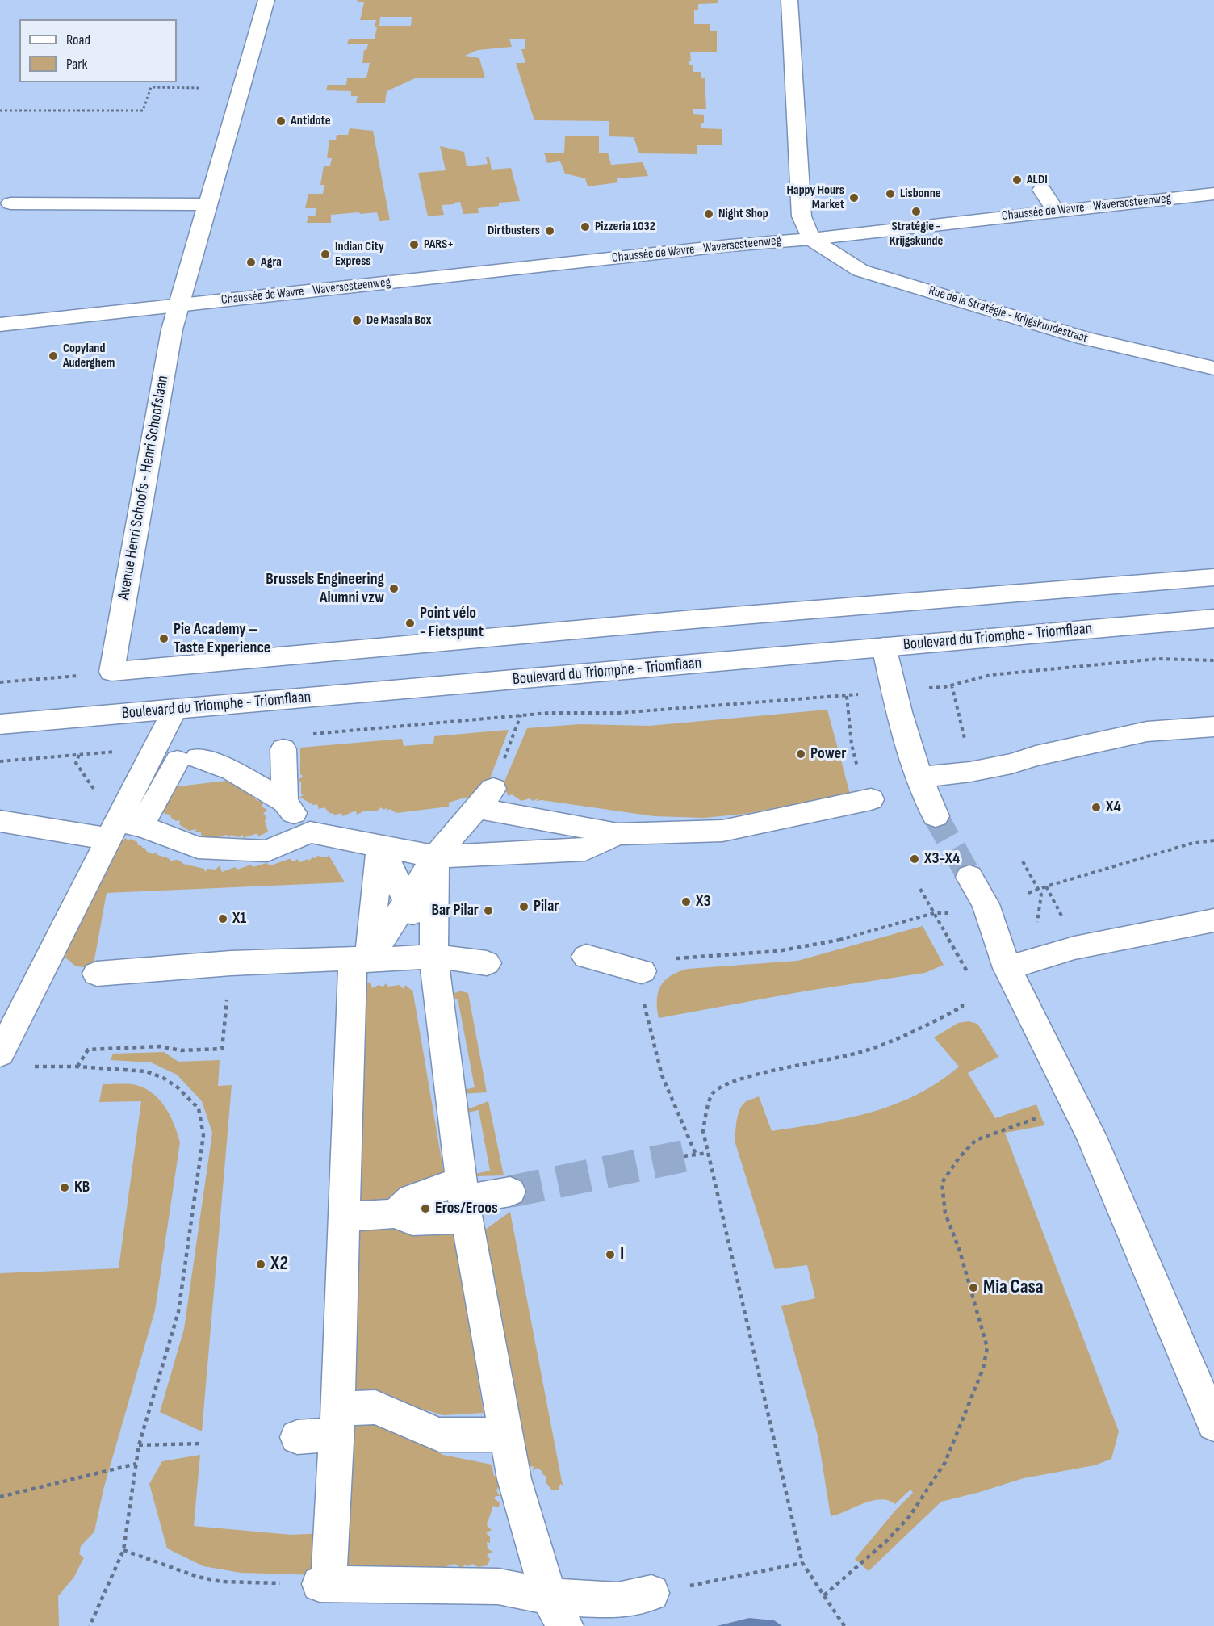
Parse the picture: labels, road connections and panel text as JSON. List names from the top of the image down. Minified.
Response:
{"streets":{"street":["Chaussée de Wavre - Waversesteenweg","Rue de la Stratégie - Krijgskundestraat","Avenue Henri Schoofs - Henri Schoofslaan","Boulevard du Triomphe - Triomflaan"]},"crossings":[["Chaussée de Wavre - Waversesteenweg","Rue de la Stratégie - Krijgskundestraat"],["Chaussée de Wavre - Waversesteenweg","Avenue Henri Schoofs - Henri Schoofslaan"]],"places":["Antidote","ALDI","Lisbonne","Happy Hours Market","Stratégie - Krijgskunde","Night Shop","Pizzeria 1032","Dirtbusters","PARS+","Indian City Express","Agra","De Masala Box","Copyland Auderghem","Brussels Engineering Alumni vzw","Point vélo - Fietspunt","Pie Academy – Taste Experience","Power","X4","X3-X4","X3","Pilar","Bar Pilar","X1","KB","Eros/Eroos","I","X2","Mia Casa"],"legend":["Road","Park"]}
